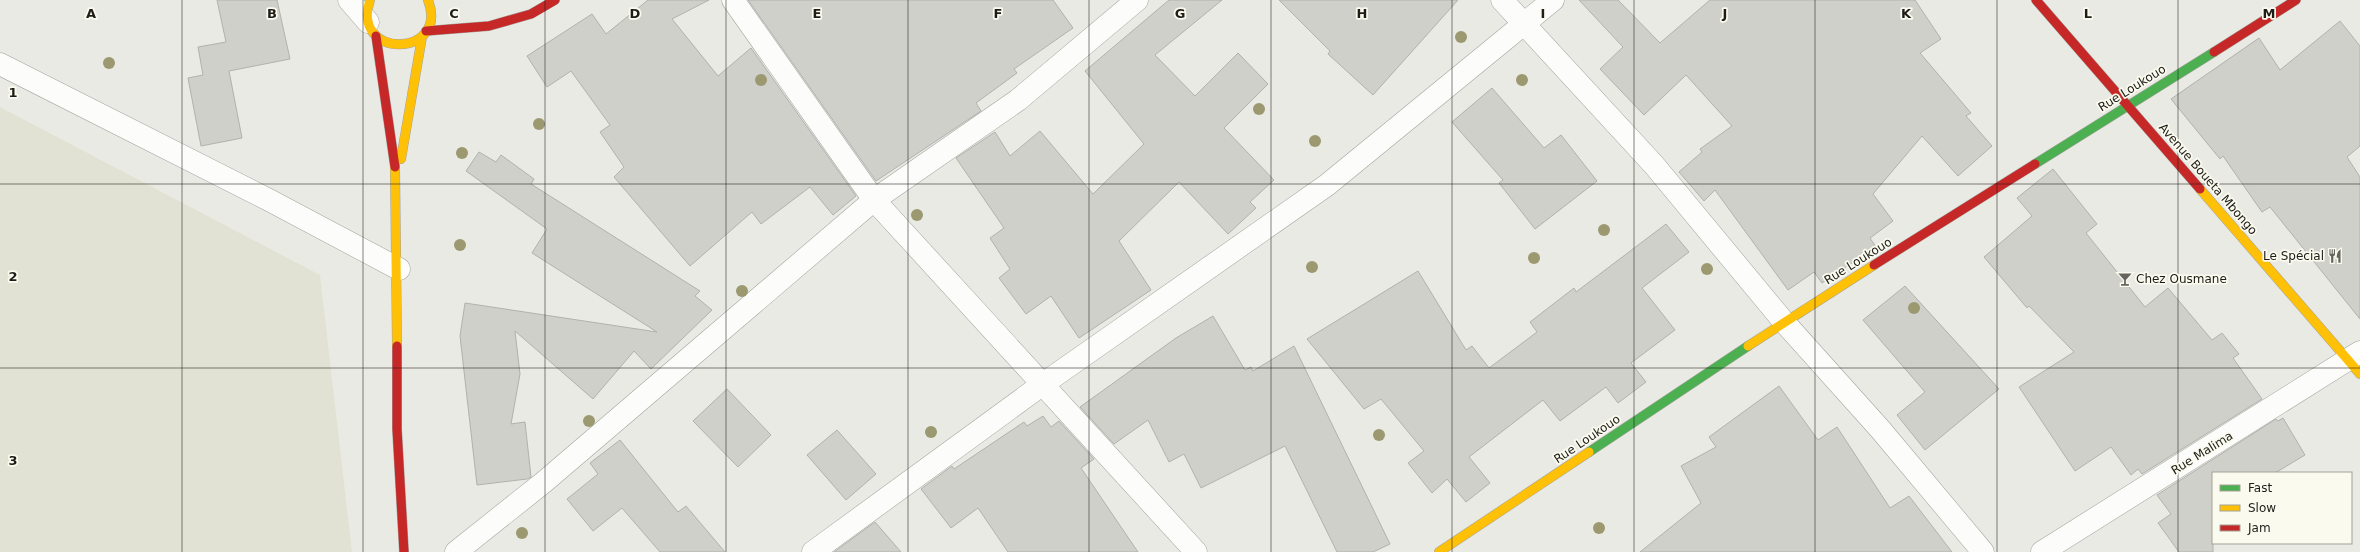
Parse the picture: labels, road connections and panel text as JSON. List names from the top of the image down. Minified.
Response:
{"streets":{"street":["Rue Loukouo","Avenue Boueta Mbongo","Rue Malima"]},"crossings":[["Rue Loukouo","Avenue Boueta Mbongo"],["Avenue Boueta Mbongo","Rue Malima"]],"places":{"restaurant":["Le Spécial"],"bar":["Chez Ousmane"]},"legend":["Fast","Slow","Jam"],"grid":{"columns":["A","B","C","D","E","F","G","H","I","J","K","L","M"],"rows":["1","2","3"]}}
